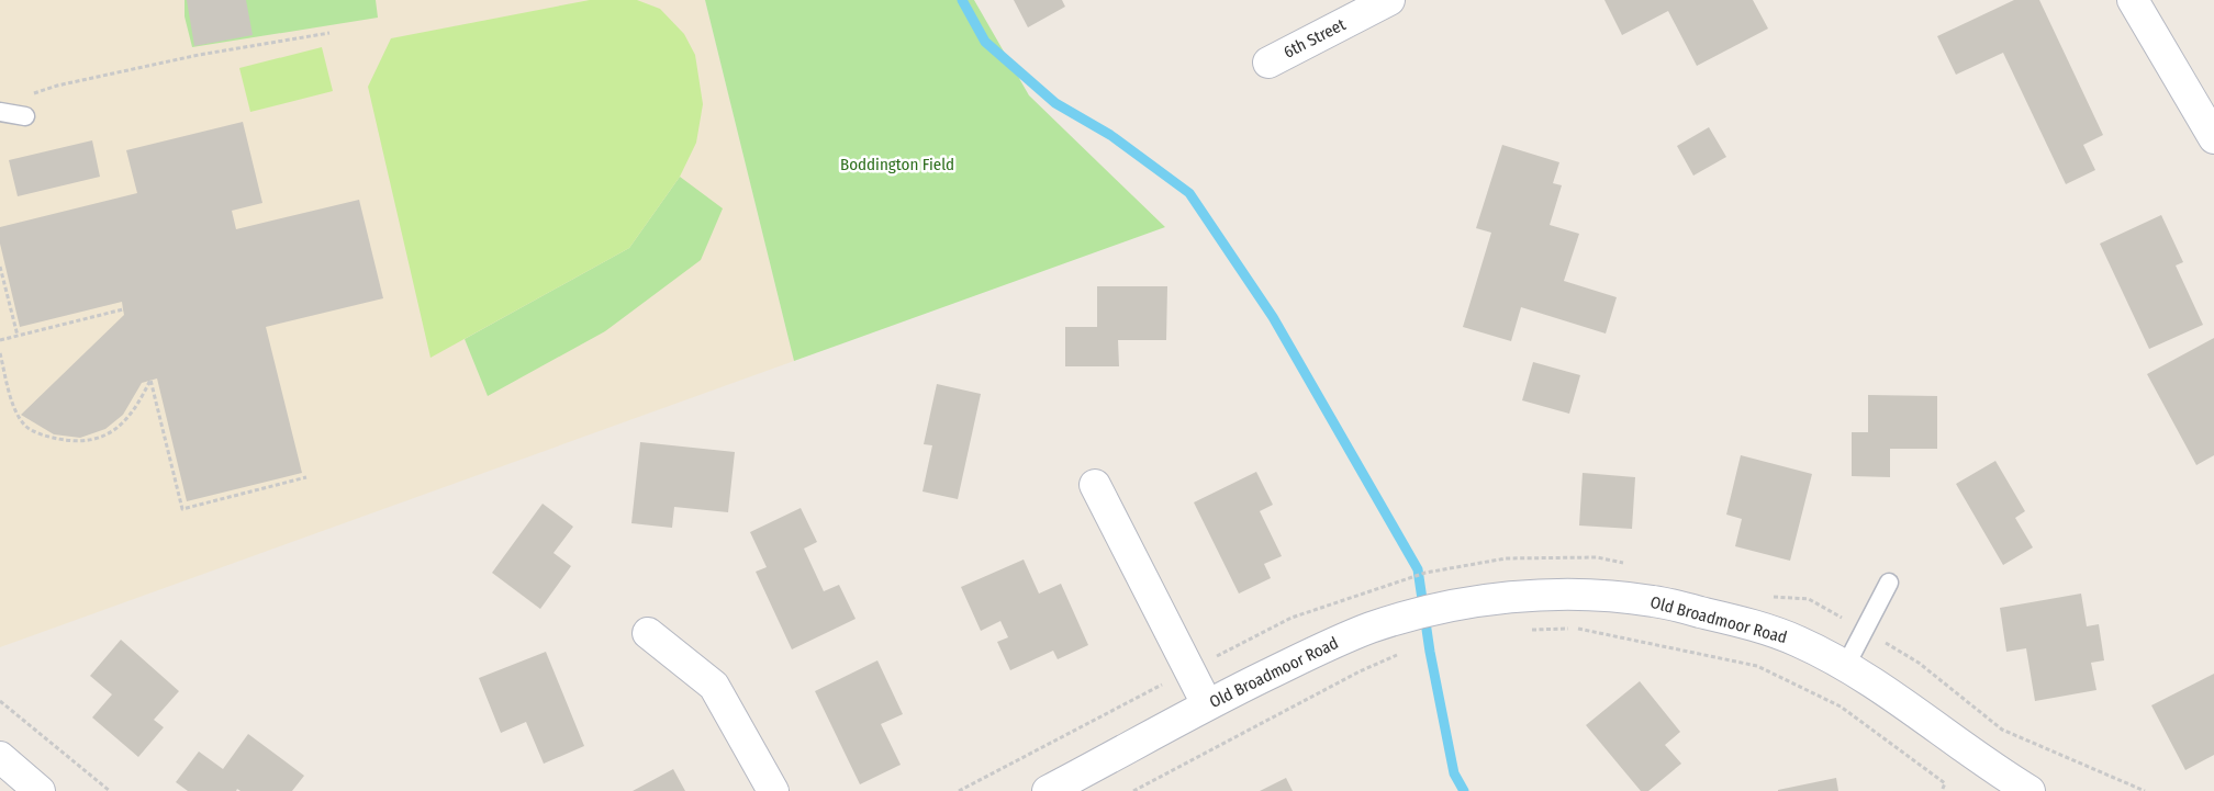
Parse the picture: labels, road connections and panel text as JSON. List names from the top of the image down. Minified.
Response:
{"streets":{"street":["6th Street","Old Broadmoor Road"]},"parks":["Boddington Field"]}
